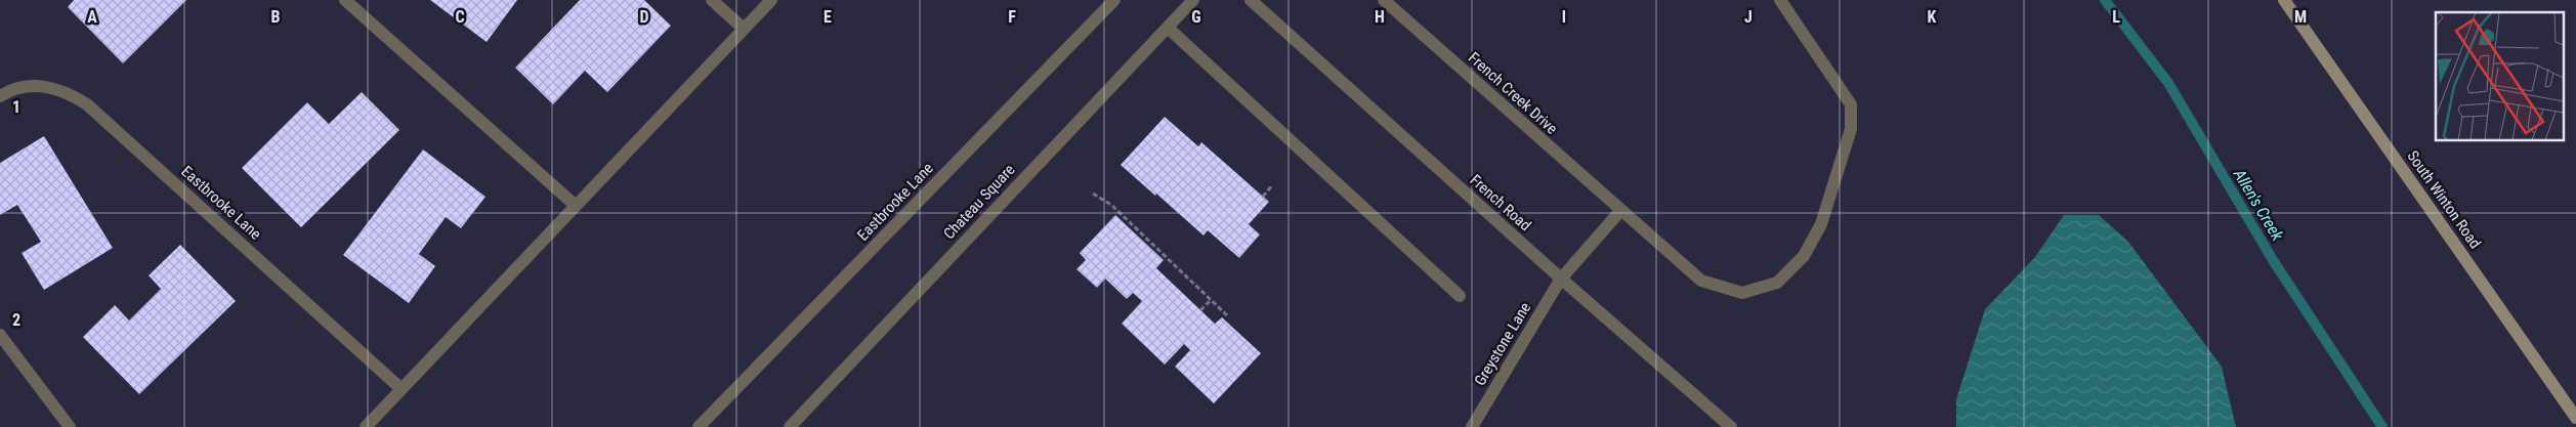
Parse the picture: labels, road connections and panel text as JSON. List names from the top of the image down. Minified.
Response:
{"streets":{"main road":["South Winton Road"],"street":["French Creek Drive","Eastbrooke Lane","Chateau Square","French Road","Greystone Lane"]},"crossings":[["French Road","Greystone Lane"]],"water":["Allen's Creek"],"grid":{"columns":["A","B","C","D","E","F","G","H","I","J","K","L","M"],"rows":["1","2"]}}
